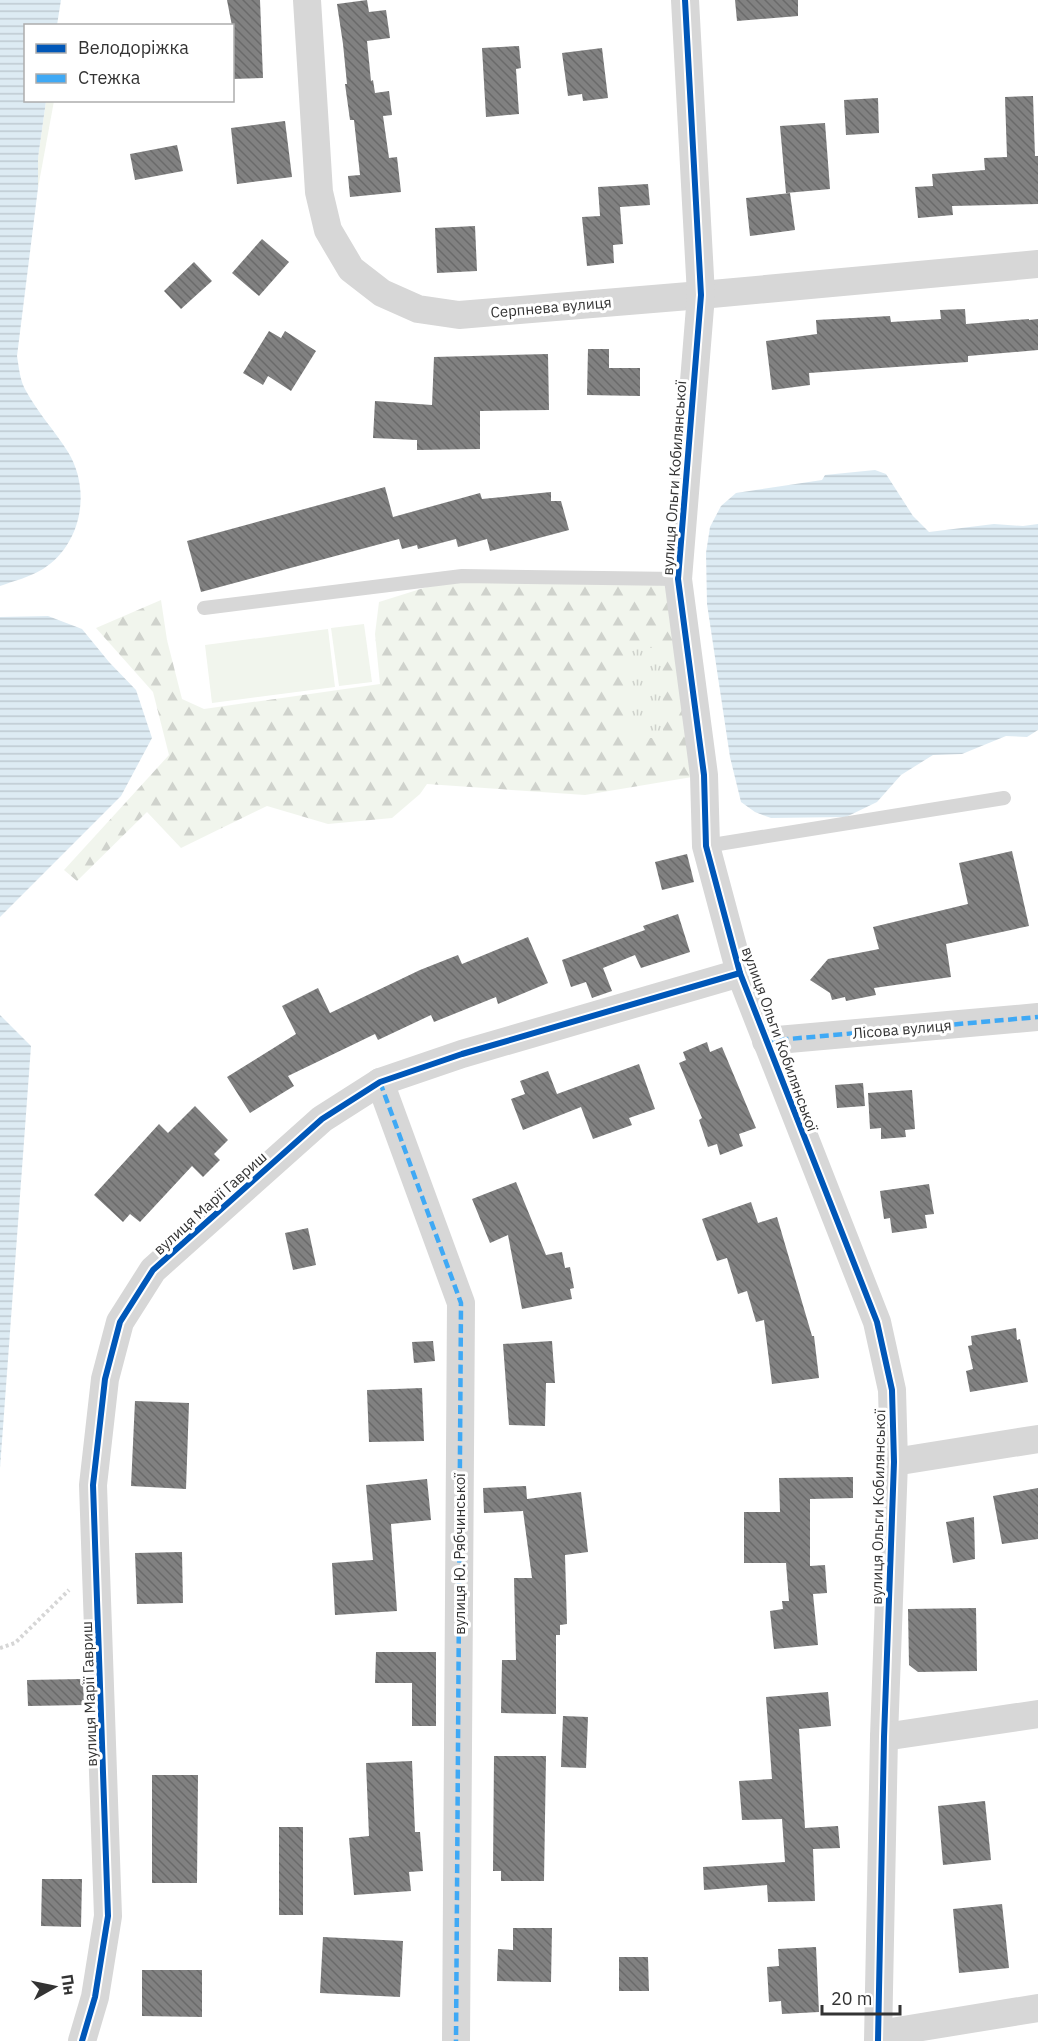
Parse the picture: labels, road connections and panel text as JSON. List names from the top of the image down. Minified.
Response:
{"streets":{"street":["Серпнева вулиця","вулиця Ольги Кобилянської","Лісова вулиця","вулиця Марії Гавриш","вулиця Ю. Рябчинської"]},"crossings":[["Серпнева вулиця","вулиця Ольги Кобилянської"],["вулиця Ольги Кобилянської","Лісова вулиця"],["вулиця Ольги Кобилянської","вулиця Марії Гавриш"],["вулиця Марії Гавриш","вулиця Ю. Рябчинської"]],"legend":["Велодоріжка","Стежка"],"scale_bar":"20 m","north":"right"}
